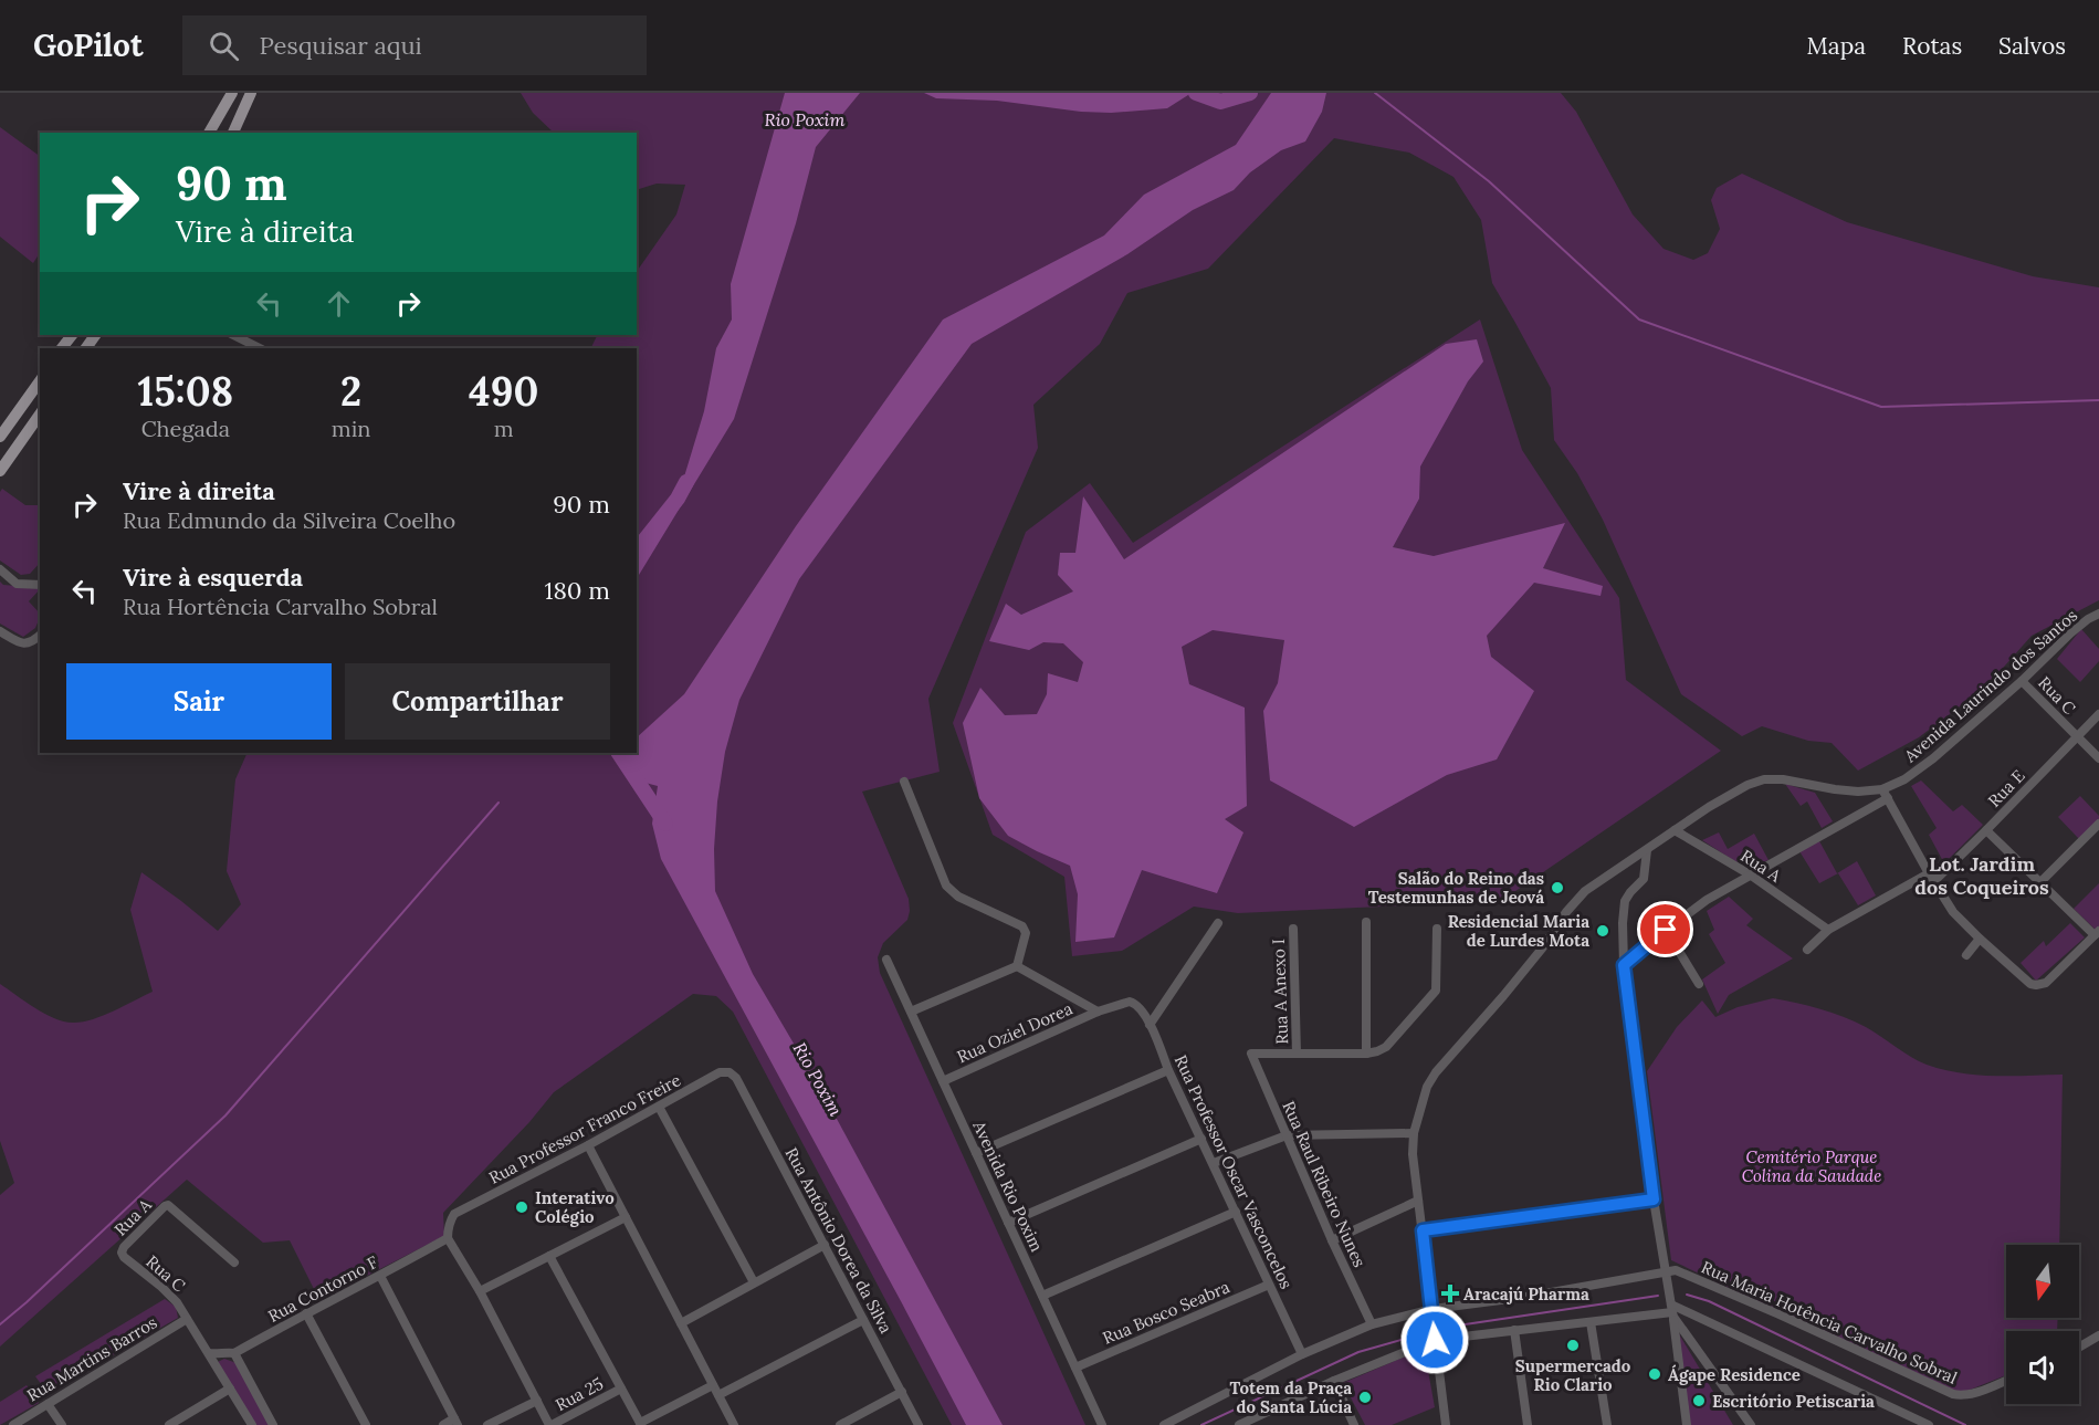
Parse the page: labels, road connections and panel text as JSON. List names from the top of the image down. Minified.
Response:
{"streets":{"street":["Avenida Laurindo dos Santos","Rua C","Rua E","Rua A","Rua A Anexo I","Rua Oziel Dorea","Rua Professor Franco Freire","Rua Professor Oscar Vasconcelos","Rua Raul Ribeiro Nunes","Avenida Rio Poxim","Rua Antônio Dorea da Silva","Rua Contorno F","Rua Bosco Seabra","Rua Maria Hotência Carvalho Sobral","Rua Martins Barros","Rua 25"]},"crossings":[["Avenida Laurindo dos Santos","Rua C"],["Avenida Laurindo dos Santos","Rua A"],["Rua C","Rua E"],["Rua C","Rua A"],["Rua C","Rua Contorno F"],["Rua C","Rua Martins Barros"],["Rua E","Rua A"],["Rua A Anexo I","Rua Raul Ribeiro Nunes"],["Rua Oziel Dorea","Rua Professor Oscar Vasconcelos"],["Rua Oziel Dorea","Avenida Rio Poxim"],["Rua Professor Franco Freire","Rua Antônio Dorea da Silva"],["Rua Professor Franco Freire","Rua Contorno F"],["Rua Professor Oscar Vasconcelos","Rua Bosco Seabra"],["Avenida Rio Poxim","Rua Bosco Seabra"]],"districts":["Lot. Jardim dos Coqueiros"],"water":["Rio Poxim"],"parks":["Cemitério Parque Colina da Saudade"],"places":{"other":["Salão do Reino das Testemunhas de Jeová","Residencial Maria de Lurdes Mota","Interativo Colégio","Supermercado Rio Clario","Ágape Residence","Totem da Praça do Santa Lúcia","Escritório Petiscaria"],"health":["Aracajú Pharma"]},"north":"bottom","page":{"header":"GoPilot","search":"Pesquisar aqui","nav":["Mapa","Rotas","Salvos"],"turn":["90 m","Vire à direita"],"eta":["15:08","Chegada","2","min","490","m"],"list":[{"name":"Vire à direita","note":"Rua Edmundo da Silveira Coelho","value":"90 m"},{"name":"Vire à esquerda","note":"Rua Hortência Carvalho Sobral","value":"180 m"}],"buttons":["Sair","Compartilhar"]}}
